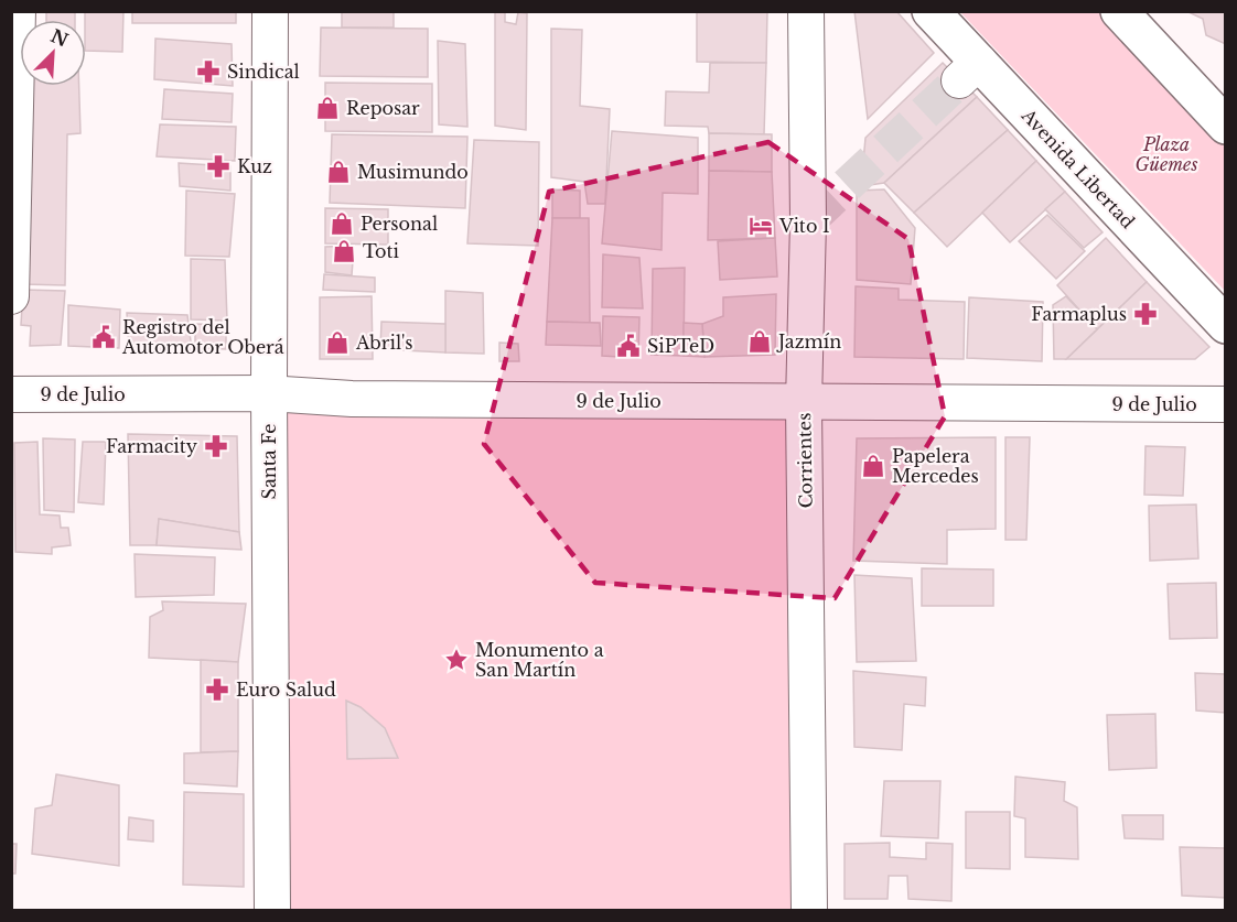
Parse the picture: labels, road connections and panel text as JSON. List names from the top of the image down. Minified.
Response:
{"streets":{"main road":["Avenida Libertad"],"street":["9 de Julio","Corrientes","Santa Fe"]},"crossings":[["9 de Julio","Corrientes"],["9 de Julio","Santa Fe"]],"parks":["Plaza Güemes"],"places":{"pharmacy":["Sindical","Kuz","Farmaplus","Farmacity","Euro Salud"],"shop":["Reposar","Musimundo","Personal","Toti","Jazmín","Abril's","Papelera Mercedes"],"hotel":["Vito I"],"public building":["Registro del Automotor Oberá","SiPTeD"],"place":["Monumento a San Martín"]},"north":"top right"}
